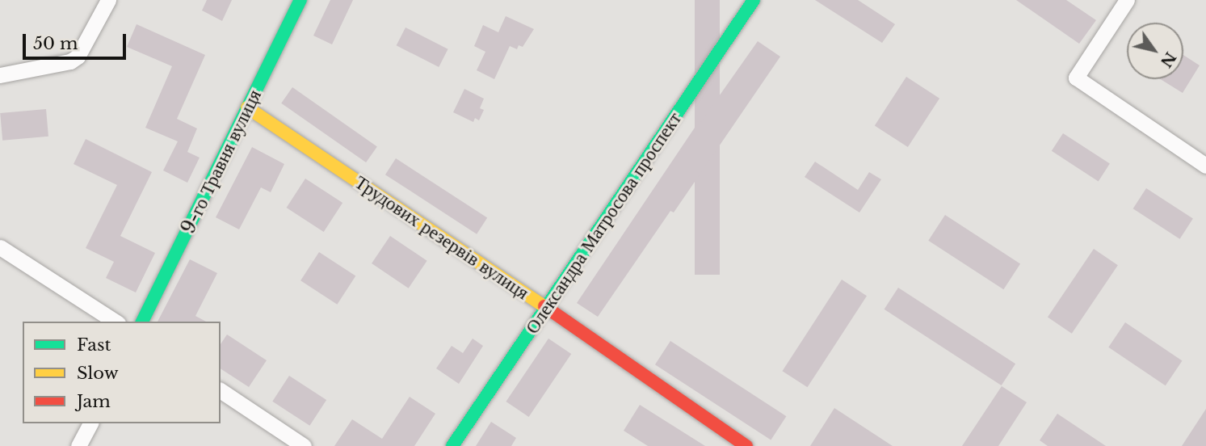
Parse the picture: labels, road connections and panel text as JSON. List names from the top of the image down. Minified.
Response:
{"streets":{"street":["9-го Травня вулиця","Олександра Матросова проспект","Трудових резервів вулиця"]},"crossings":[["9-го Травня вулиця","Трудових резервів вулиця"],["Олександра Матросова проспект","Трудових резервів вулиця"]],"legend":["Fast","Slow","Jam"],"scale_bar":"50 m","north":"bottom right"}
